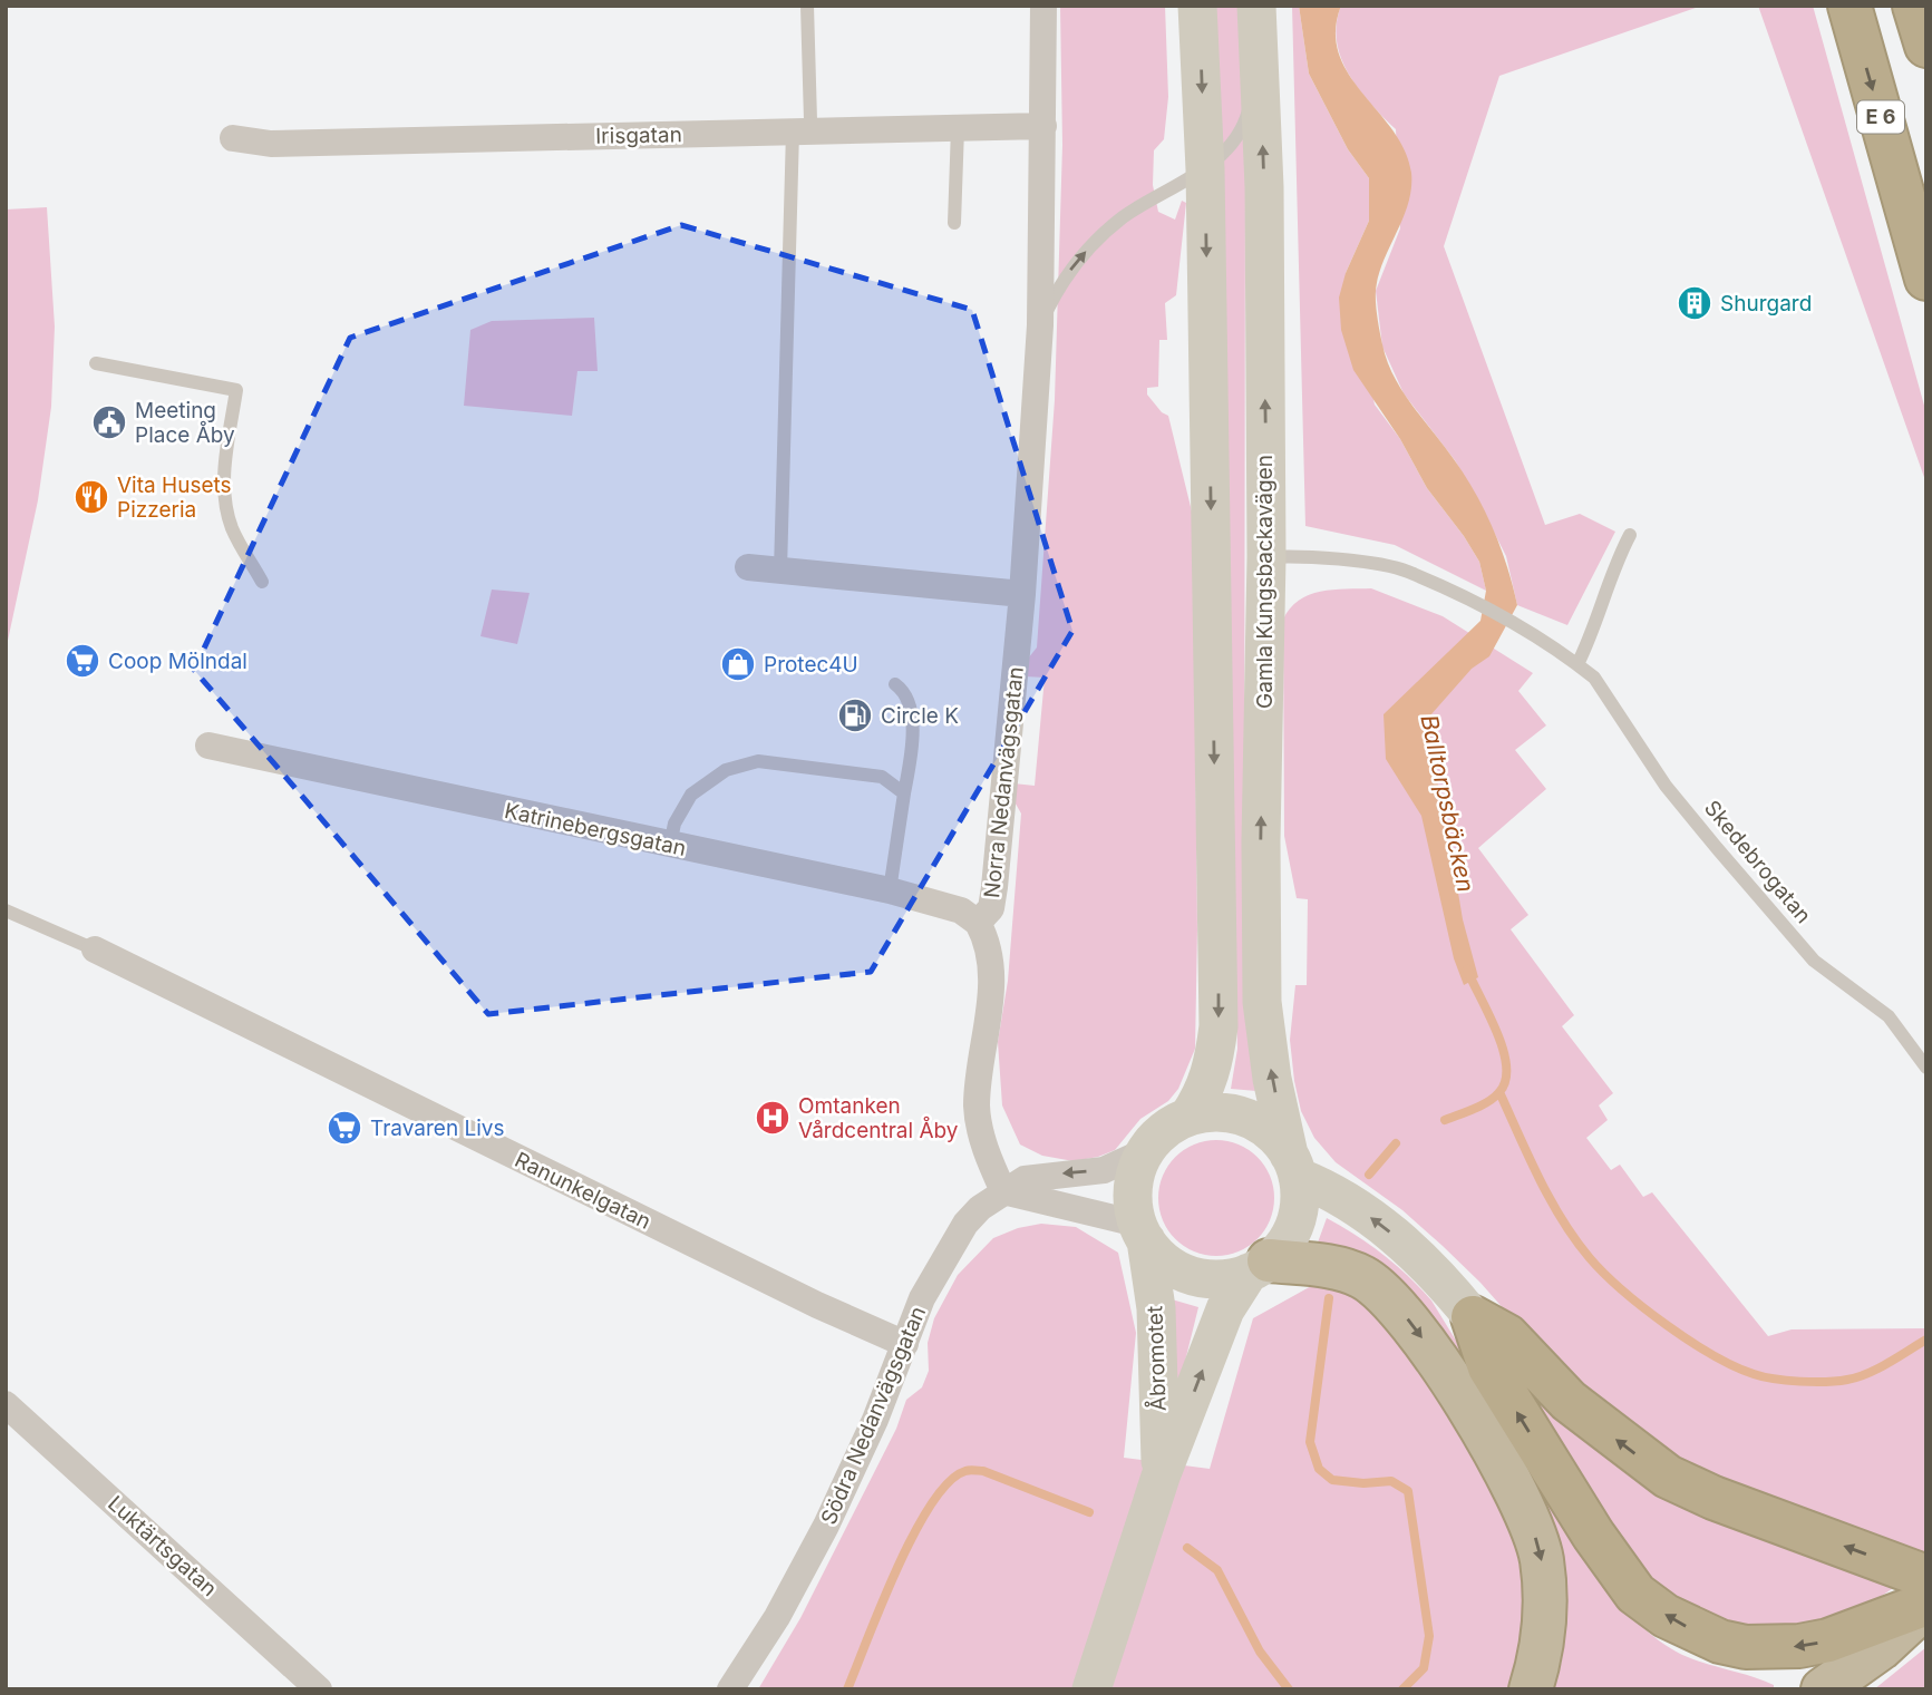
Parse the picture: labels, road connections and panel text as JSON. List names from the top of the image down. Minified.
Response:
{"streets":{"highway":["E 6"],"main road":["Gamla Kungsbackavägen","Åbromotet"],"street":["Irisgatan","Norra Nedanvägsgatan","Katrinebergsgatan","Ranunkelgatan","Södra Nedanvägsgatan","Luktärtsgatan"],"lane":["Skedebrogatan"]},"crossings":[["Irisgatan","Norra Nedanvägsgatan"],["Gamla Kungsbackavägen","Skedebrogatan"],["Gamla Kungsbackavägen","Åbromotet"],["Gamla Kungsbackavägen","Södra Nedanvägsgatan"],["Norra Nedanvägsgatan","Katrinebergsgatan"],["Norra Nedanvägsgatan","Södra Nedanvägsgatan"],["Ranunkelgatan","Södra Nedanvägsgatan"],["Åbromotet","Södra Nedanvägsgatan"]],"water":["Balltorpsbäcken"],"places":{"building":["Shurgard"],"public building":["Meeting Place Åby"],"restaurant":["Vita Husets Pizzeria"],"supermarket":["Coop Mölndal","Travaren Livs"],"shop":["Protec4U"],"fuel station":["Circle K"],"hospital":["Omtanken Vårdcentral Åby"]}}
